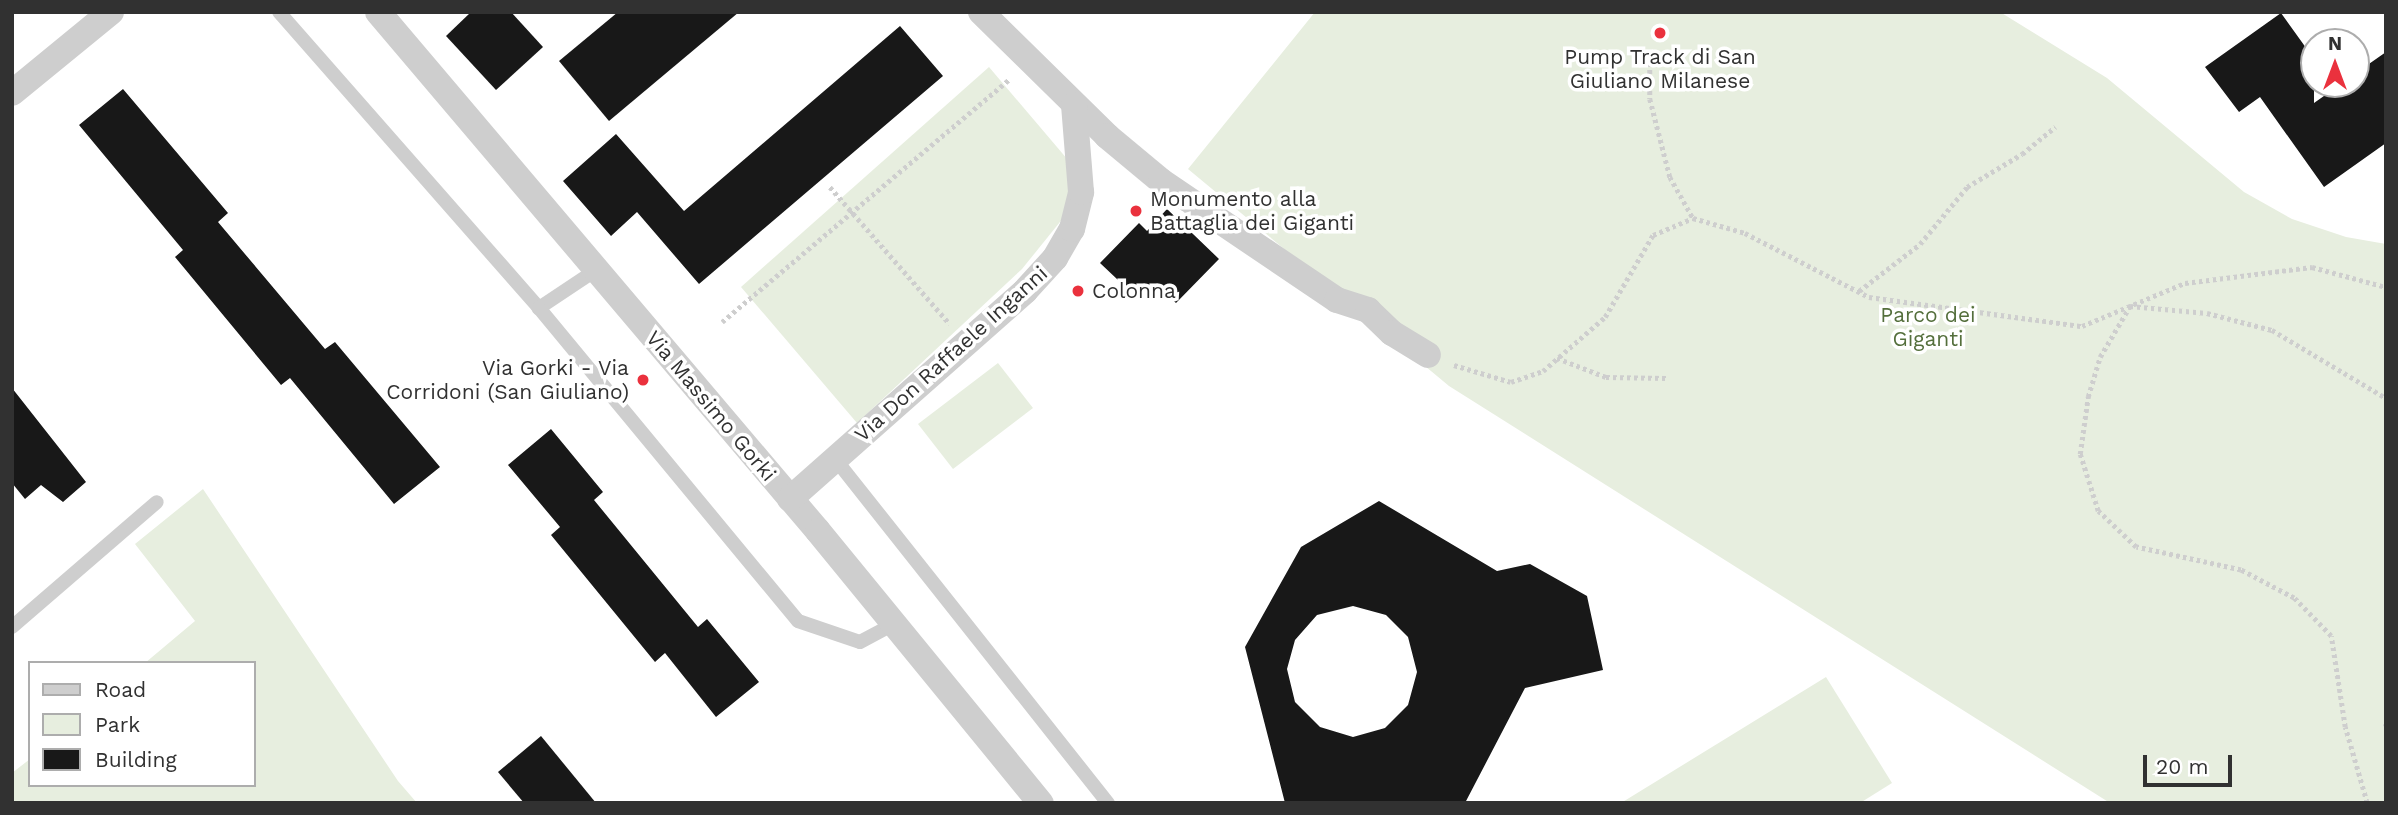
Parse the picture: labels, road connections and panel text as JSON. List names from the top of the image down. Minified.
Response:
{"streets":{"street":["Via Don Raffaele Inganni","Via Massimo Gorki"]},"crossings":[["Via Don Raffaele Inganni","Via Massimo Gorki"]],"parks":["Parco dei Giganti"],"places":["Pump Track di San Giuliano Milanese","Monumento alla Battaglia dei Giganti","Colonna","Via Gorki - Via Corridoni (San Giuliano)"],"legend":["Road","Park","Building"],"scale_bar":"20 m","north":"top"}
